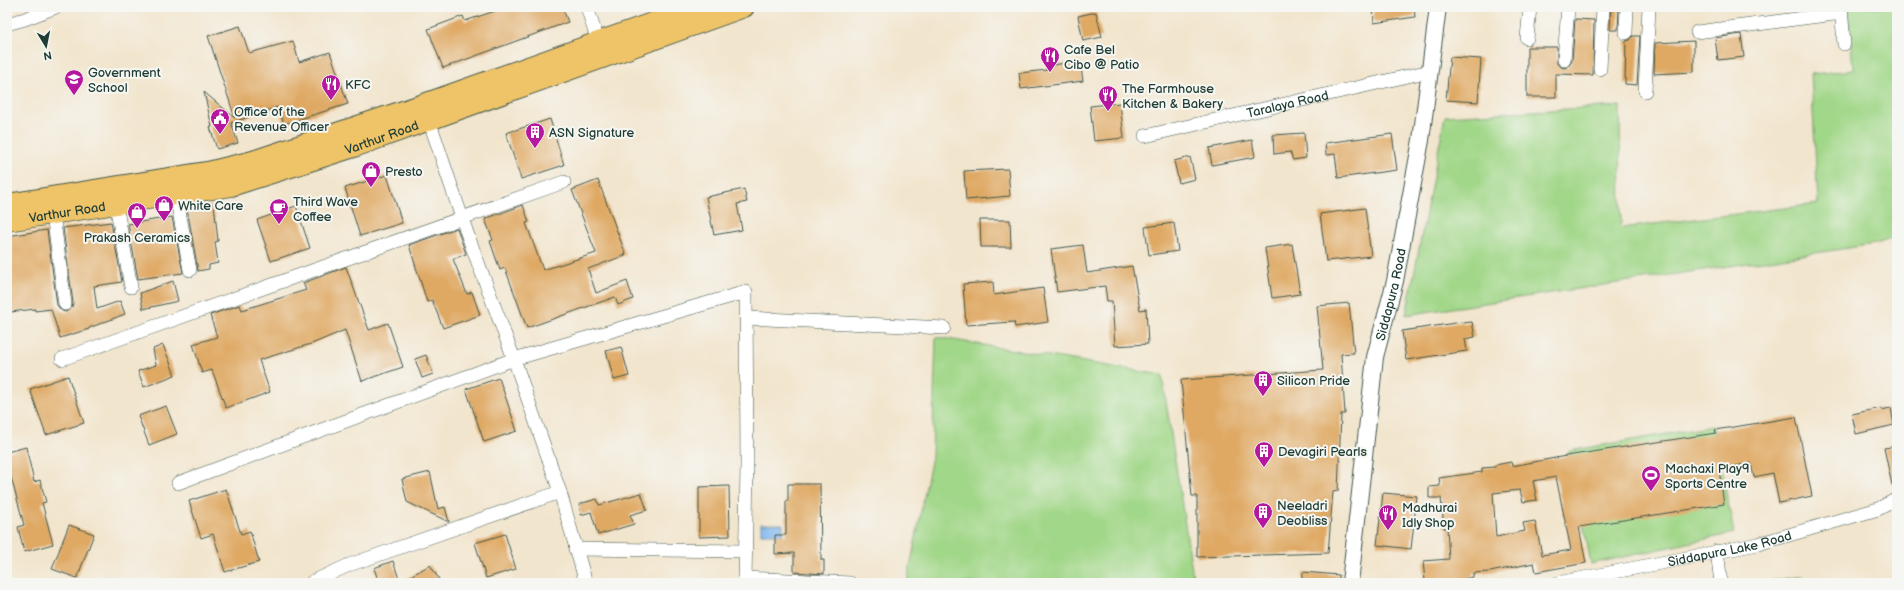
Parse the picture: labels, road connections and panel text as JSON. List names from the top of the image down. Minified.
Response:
{"streets":{"main road":["Varthur Road"],"street":["Taralaya Road","Siddapura Road","Siddapura Lake Road"]},"crossings":[["Taralaya Road","Siddapura Road"]],"places":{"restaurant":["Cafe Bel Cibo @ Patio","KFC","The Farmhouse Kitchen & Bakery","Madhurai Idly Shop"],"school or university":["Government School"],"public building":["Office of the Revenue Officer"],"building":["ASN Signature","Silicon Pride","Devagiri Pearls","Neeladri Deobliss"],"shop":["Presto","White Care","Prakash Ceramics"],"cafe":["Third Wave Coffee"],"sports":["Machaxi Play9 Sports Centre"]},"north":"bottom"}
